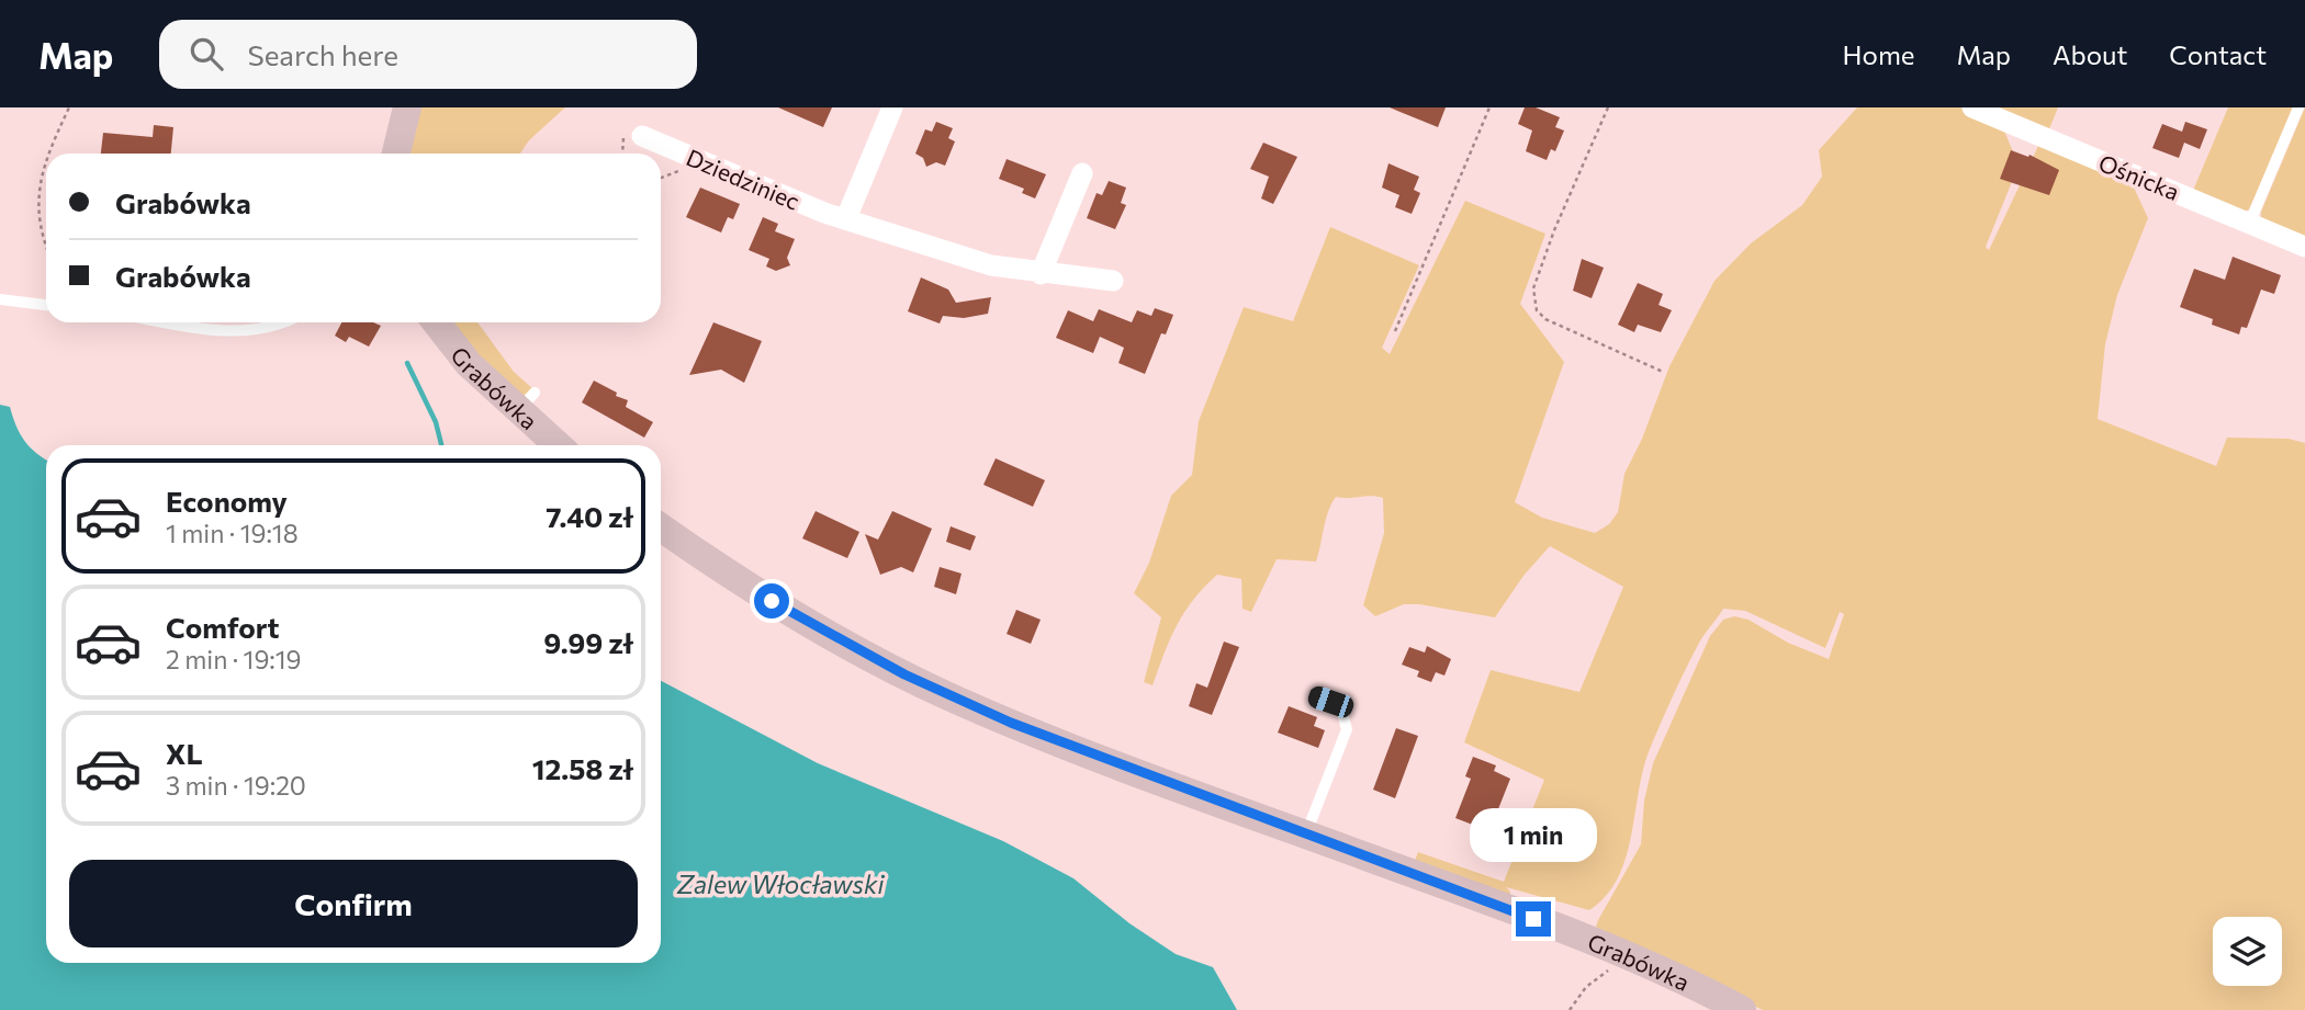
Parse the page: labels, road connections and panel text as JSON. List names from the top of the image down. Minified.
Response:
{"streets":{"street":["Ośnicka","Dziedziniec","Grabówka"]},"water":["Zalew Włocławski"],"page":{"header":"Map","search":"Search here","nav":["Home","Map","About","Contact"],"banner":["Grabówka","Grabówka"],"list":[{"name":"Economy","note":"1 min · 19:18","value":"7.40 zł"},{"name":"Comfort","note":"2 min · 19:19","value":"9.99 zł"},{"name":"XL","note":"3 min · 19:20","value":"12.58 zł"}],"bubble":"1 min","buttons":"Confirm"}}
